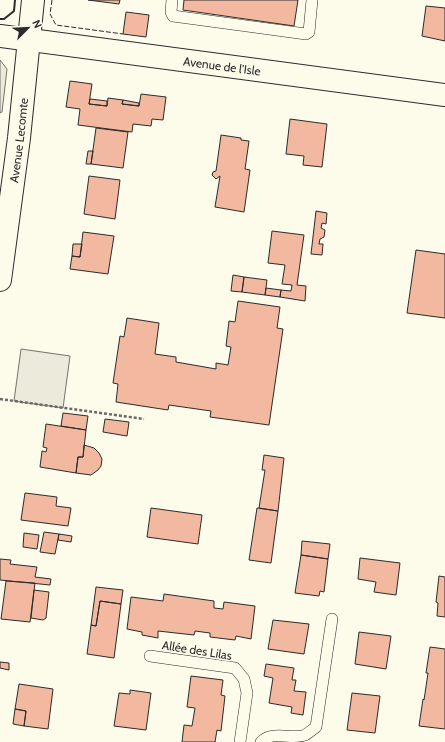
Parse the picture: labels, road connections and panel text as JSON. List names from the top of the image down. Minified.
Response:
{"streets":{"street":["Avenue de l'Isle","Avenue Lecomte"],"lane":["Allée des Lilas"]},"crossings":[["Avenue de l'Isle","Avenue Lecomte"]],"north":"top right"}
